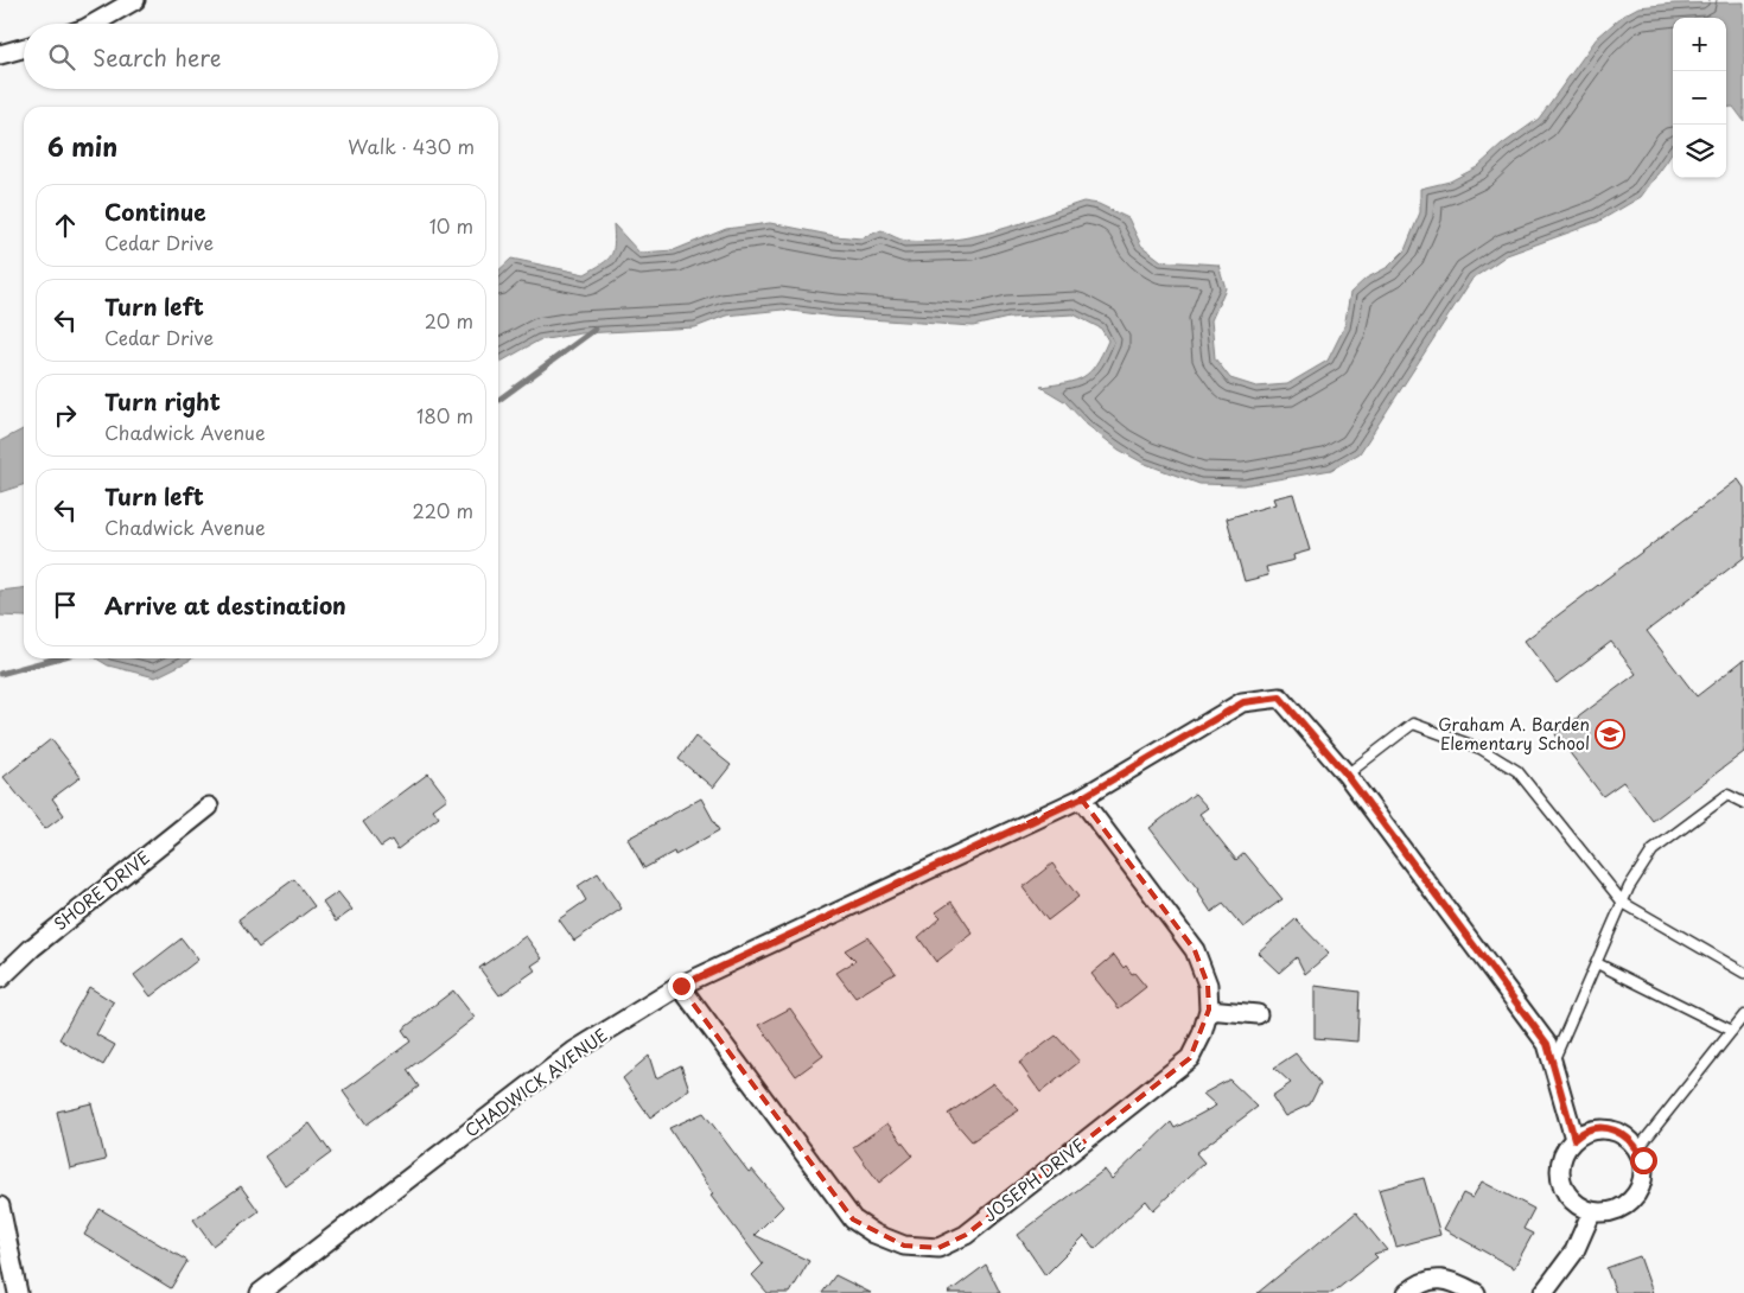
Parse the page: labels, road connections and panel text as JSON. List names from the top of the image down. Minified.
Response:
{"streets":{"street":["SHORE DRIVE","CHADWICK AVENUE","JOSEPH DRIVE"]},"crossings":[["CHADWICK AVENUE","JOSEPH DRIVE"]],"places":{"school or university":["Graham A. Barden Elementary School"]},"page":{"map_buttons":["+","−"],"search":"Search here","heading":["6 min","Walk · 430 m"],"list":[["Continue","Cedar Drive","10 m"],["Turn left","Cedar Drive","20 m"],["Turn right","Chadwick Avenue","180 m"],["Turn left","Chadwick Avenue","220 m"],"Arrive at destination"]}}
